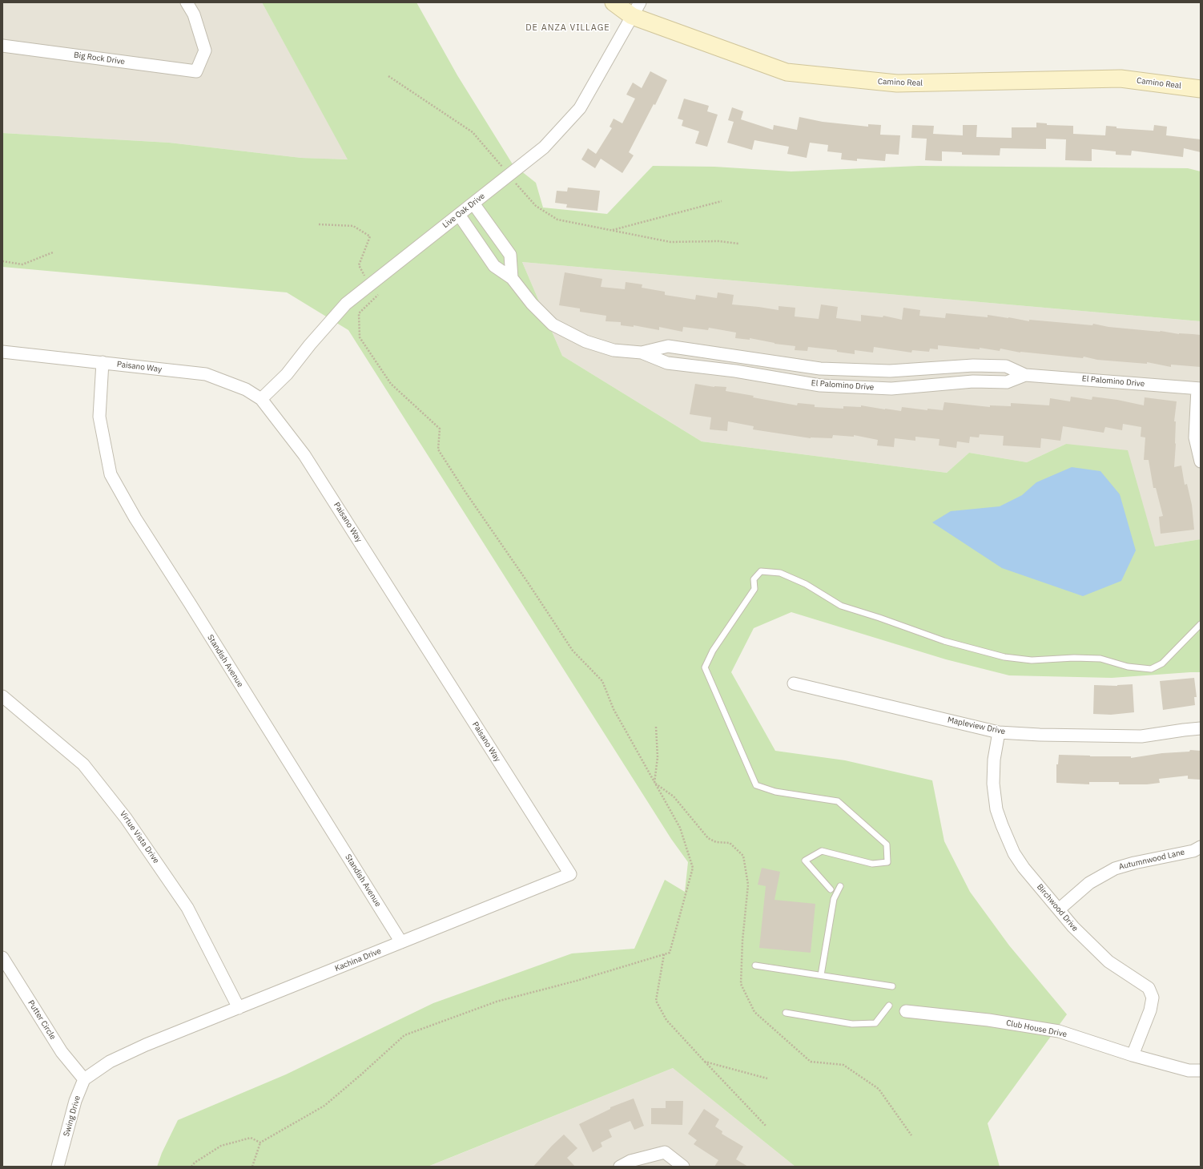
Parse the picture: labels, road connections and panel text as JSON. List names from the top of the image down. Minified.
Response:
{"streets":{"main road":["Camino Real"],"street":["Big Rock Drive","Live Oak Drive","Paisano Way","El Palomino Drive","Standish Avenue","Mapleview Drive","Virtue Vista Drive","Autumnwood Lane","Birchwood Drive","Kachina Drive","Putter Circle","Club House Drive","Swing Drive"]},"crossings":[["Camino Real","Live Oak Drive"],["Live Oak Drive","Paisano Way"],["Live Oak Drive","El Palomino Drive"],["Paisano Way","Standish Avenue"],["Paisano Way","Kachina Drive"],["Standish Avenue","Kachina Drive"],["Mapleview Drive","Birchwood Drive"],["Virtue Vista Drive","Kachina Drive"],["Autumnwood Lane","Birchwood Drive"],["Birchwood Drive","Club House Drive"],["Kachina Drive","Putter Circle"],["Kachina Drive","Swing Drive"],["Putter Circle","Swing Drive"]],"districts":["DE ANZA VILLAGE"]}
